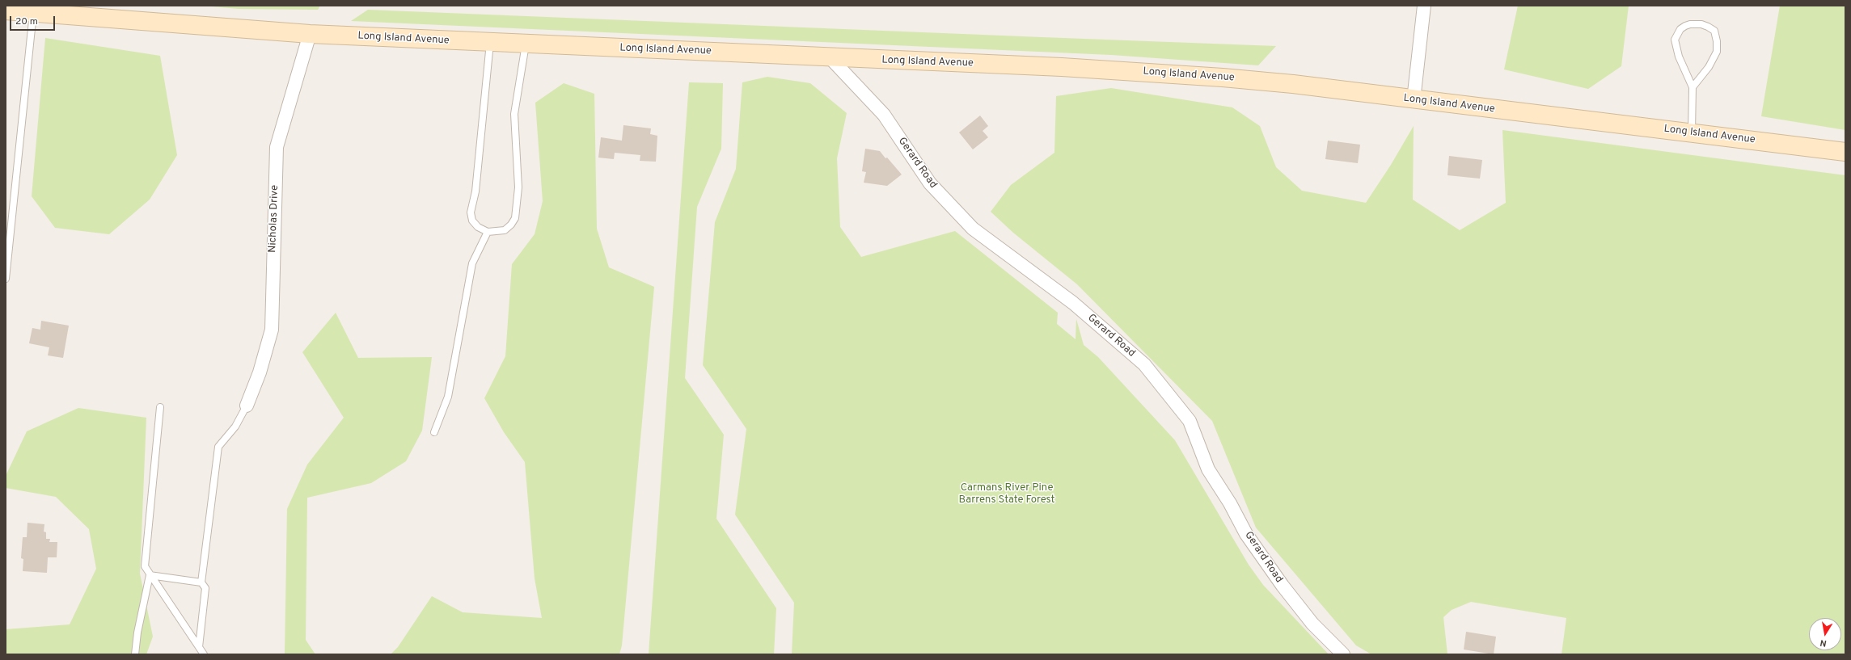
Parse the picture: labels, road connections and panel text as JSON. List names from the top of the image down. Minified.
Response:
{"streets":{"street":["Long Island Avenue","Gerard Road","Nicholas Drive"]},"crossings":[["Long Island Avenue","Gerard Road"],["Long Island Avenue","Nicholas Drive"]],"parks":["Carmans River Pine Barrens State Forest"],"scale_bar":"20 m","north":"bottom"}
